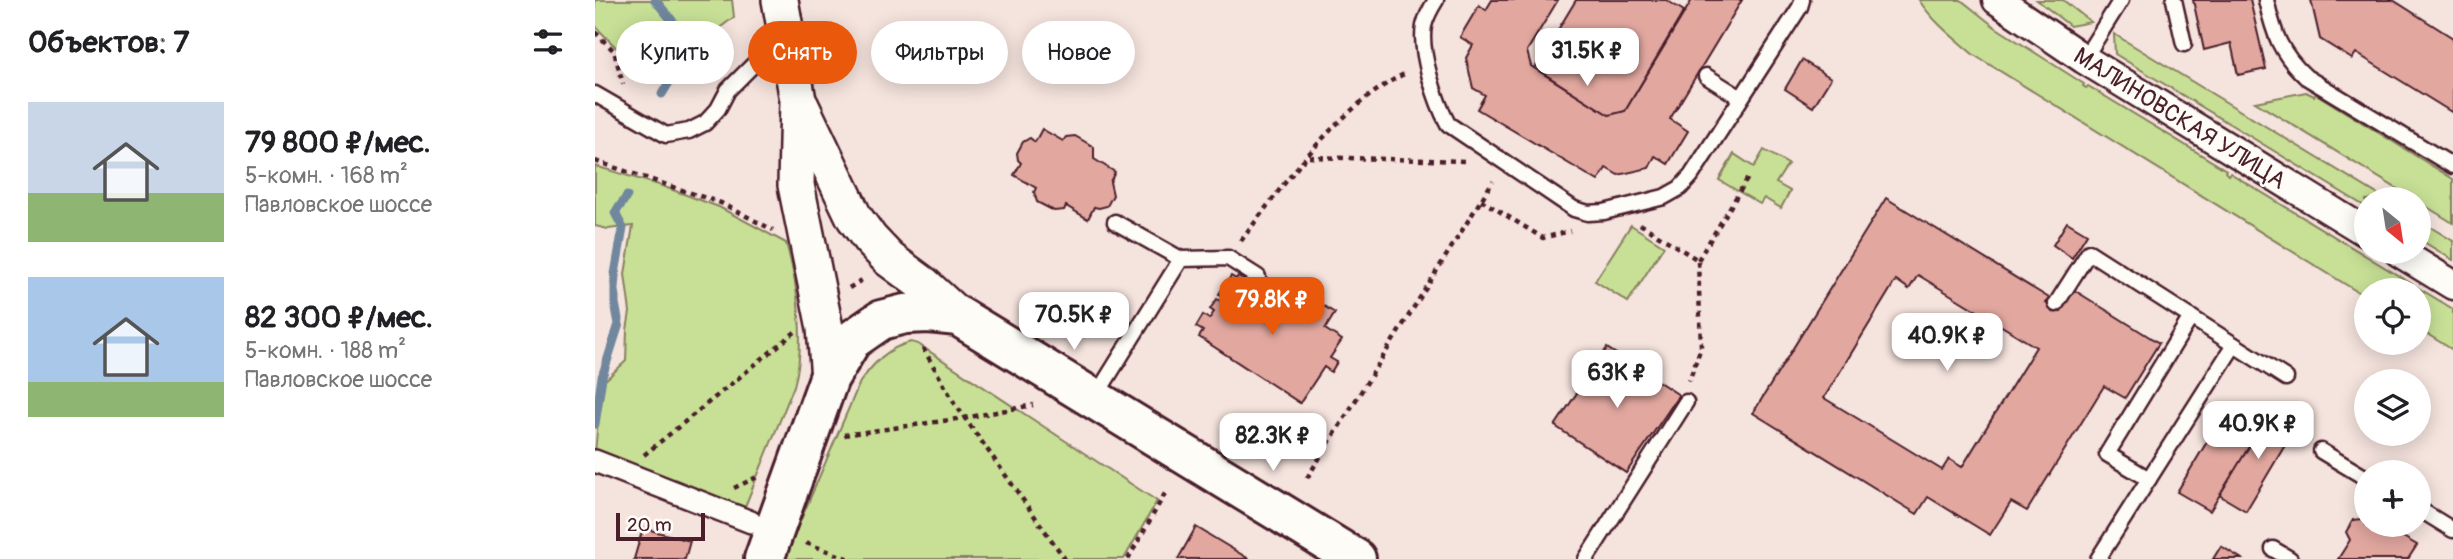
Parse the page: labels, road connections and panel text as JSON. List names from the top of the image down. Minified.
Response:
{"streets":{"street":["МАЛИНОВСКАЯ УЛИЦА"]},"scale_bar":"20 m","north":"bottom right","page":{"heading":"Объектов: 7","chip":["Купить","Снять","Фильтры","Новое"],"price":["31.5K ₽","79.8K ₽","70.5K ₽","40.9K ₽","63K ₽","40.9K ₽","82.3K ₽"],"list":[{"name":"79 800 ₽/мес.","note":"5-комн. · 168 m² · Павловское шоссе"},{"name":"82 300 ₽/мес.","note":"5-комн. · 188 m² · Павловское шоссе"}],"map_buttons":"+","scale":"20 m"}}
